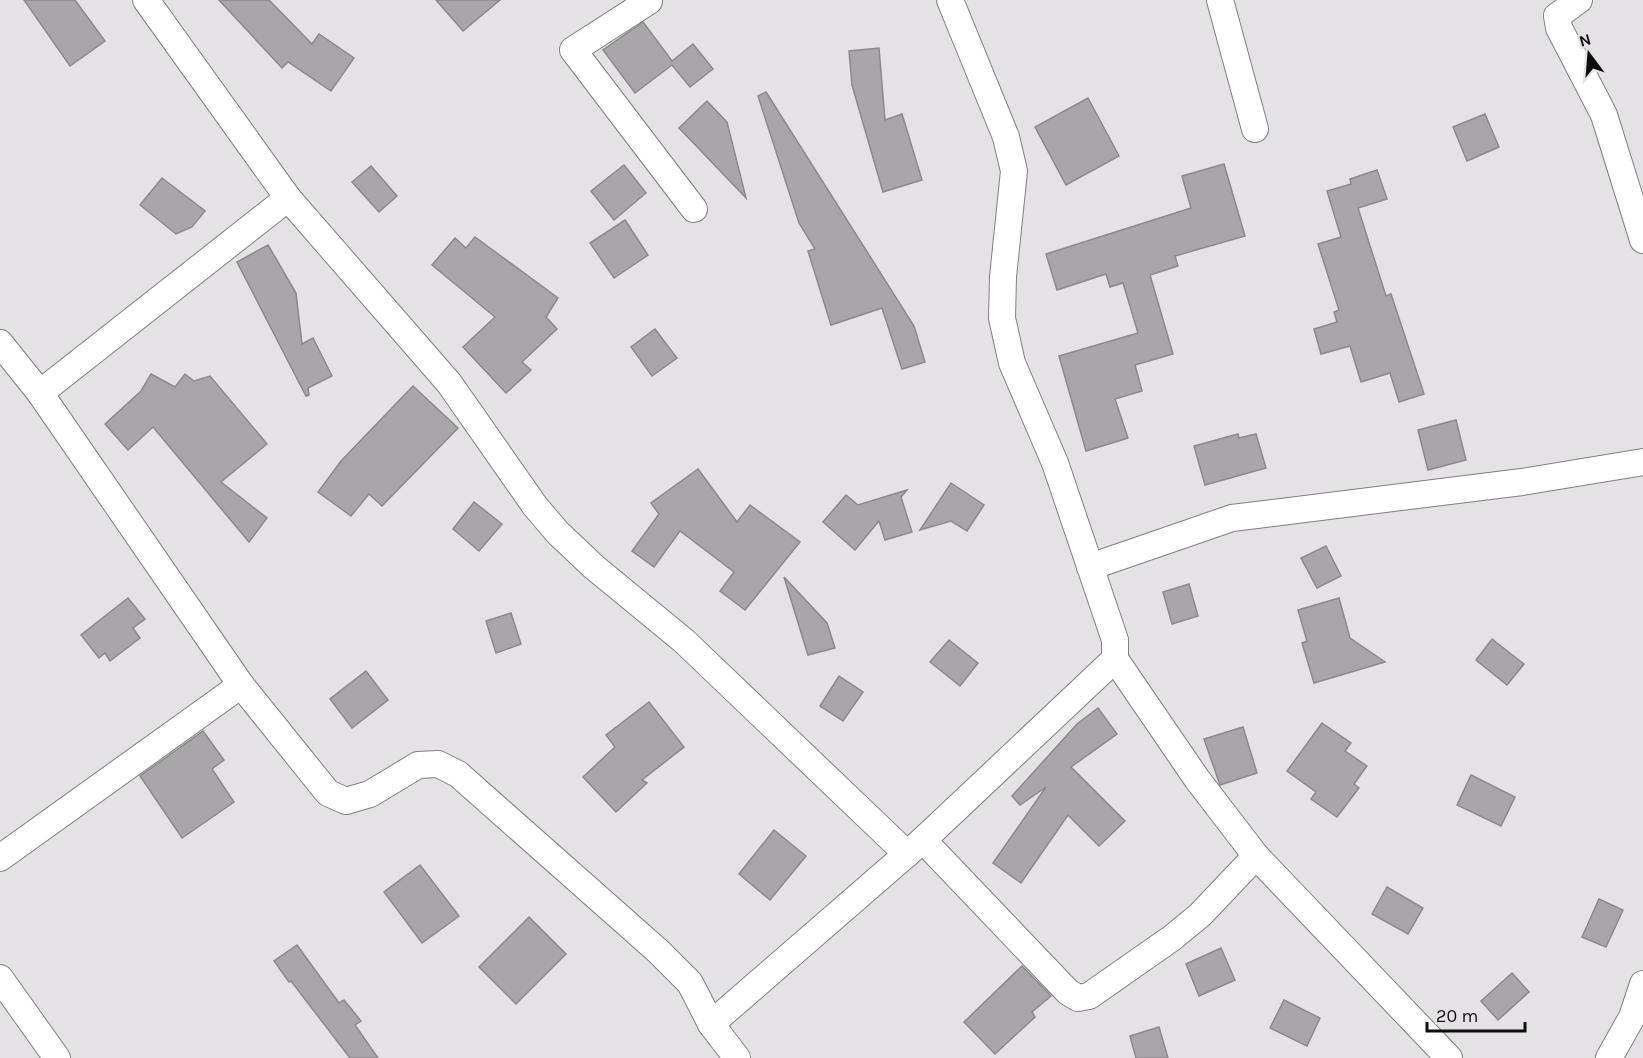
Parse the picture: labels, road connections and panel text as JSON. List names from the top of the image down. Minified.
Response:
{"scale_bar":"20 m","north":"top"}
